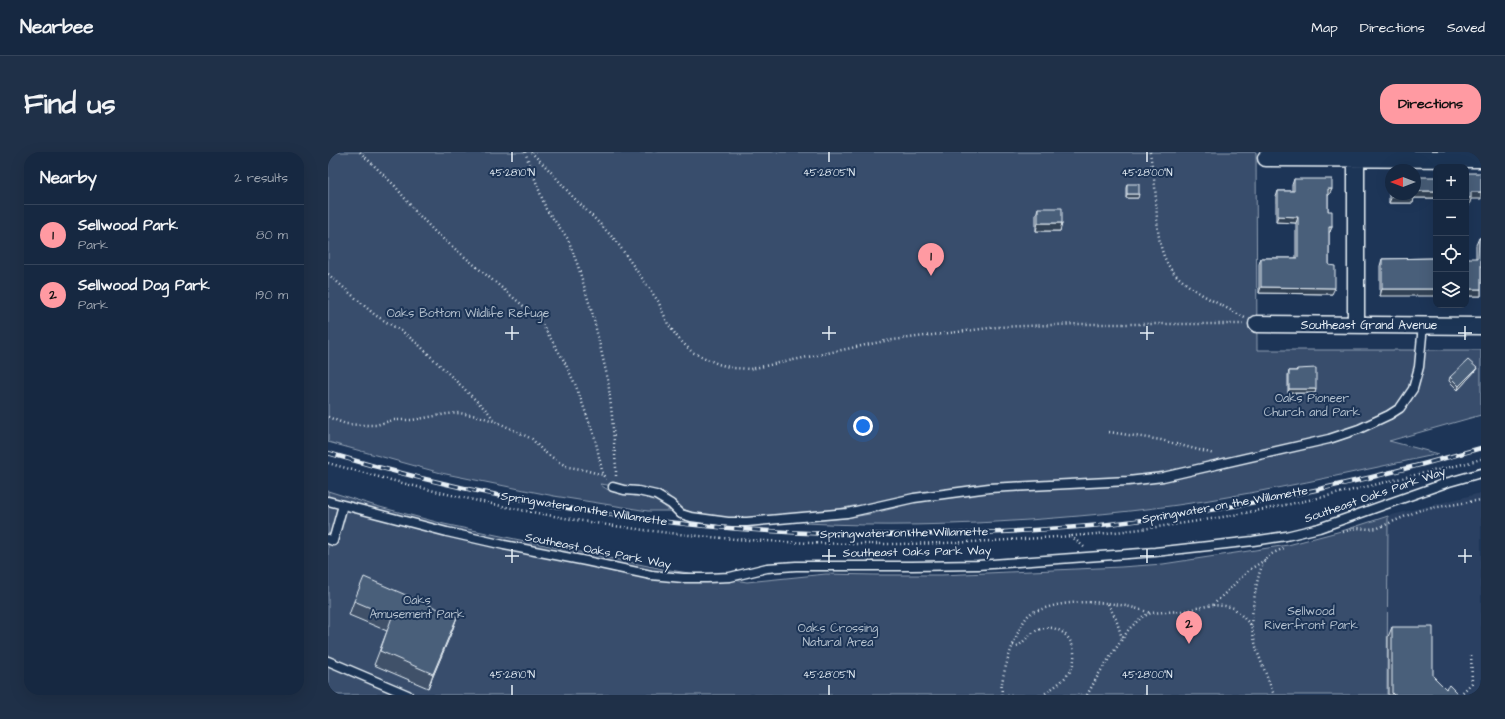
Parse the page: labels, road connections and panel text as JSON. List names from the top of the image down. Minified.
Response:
{"streets":{"street":["Southeast Grand Avenue"],"lane":["Southeast Oaks Park Way"],"path":["Springwater on the Willamette"]},"parks":["Oaks Bottom Wildlife Refuge","Oaks Pioneer Church and Park","Oaks Amusement Park","Sellwood Riverfront Park","Oaks Crossing Natural Area"],"north":"left","page":{"header":"Nearbee","nav":["Map","Directions","Saved"],"buttons":"Directions","title":"Find us","heading":["Nearby","2 results"],"map_buttons":["+","−"],"list":[{"mark":"1","name":"Sellwood Park","note":"Park","value":"80 m"},{"mark":"2","name":"Sellwood Dog Park","note":"Park","value":"190 m"}],"pins":["1","2"]},"coordinates":["45°28'10\"N","45°28'05\"N","45°28'00\"N"]}
